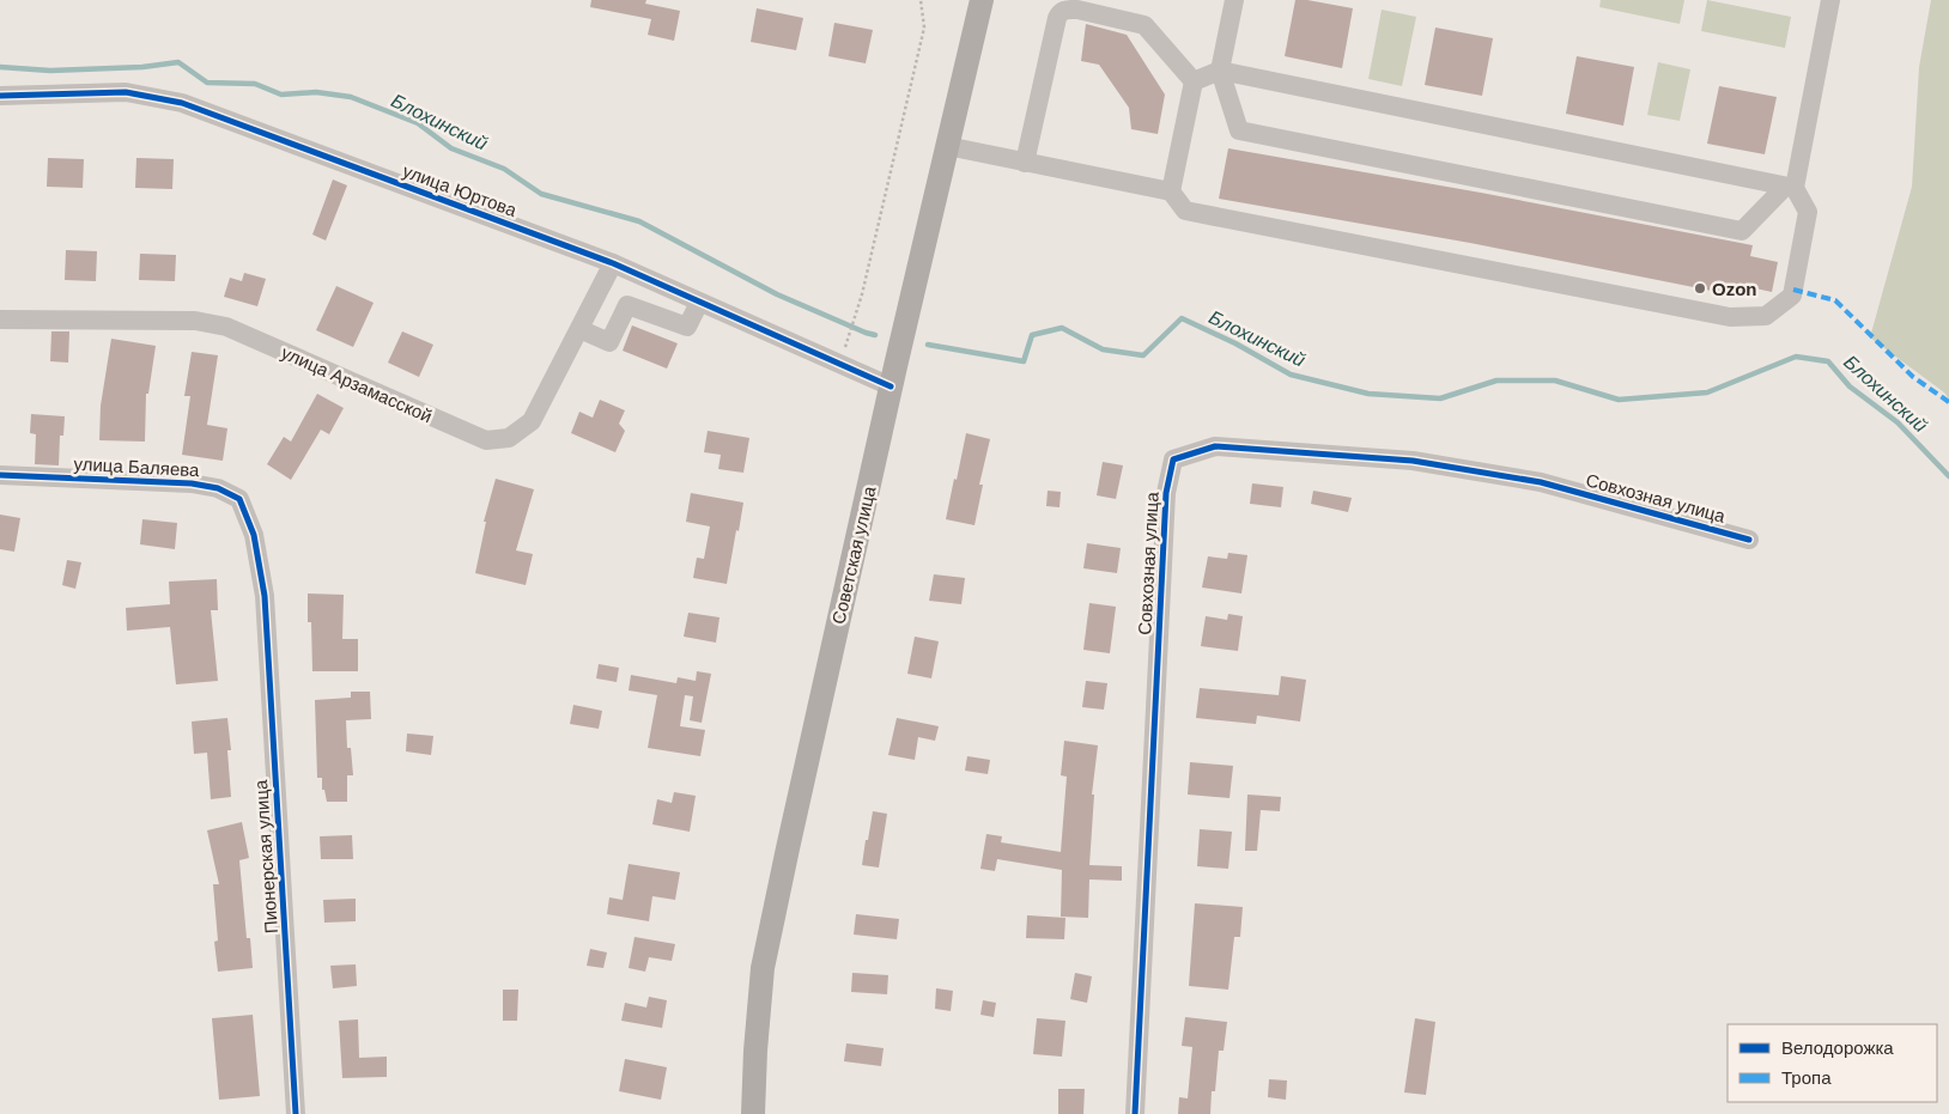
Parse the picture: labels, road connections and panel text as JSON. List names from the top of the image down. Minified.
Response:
{"streets":{"main road":["Советская улица"],"street":["улица Юртова","улица Арзамасской","улица Баляева","Совхозная улица","Пионерская улица"]},"crossings":[["улица Юртова","улица Арзамасской"],["улица Юртова","Советская улица"],["улица Баляева","Пионерская улица"]],"water":["Блохинский"],"places":["Ozon"],"legend":["Велодорожка","Тропа"]}
